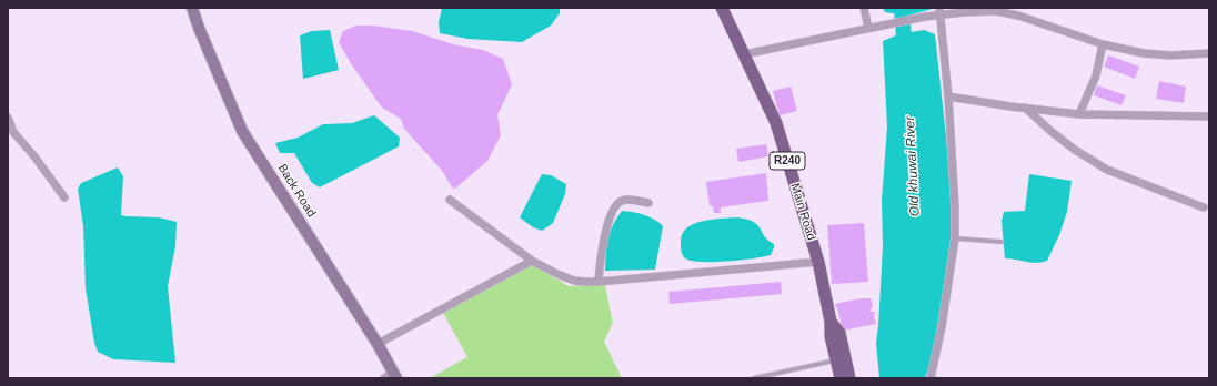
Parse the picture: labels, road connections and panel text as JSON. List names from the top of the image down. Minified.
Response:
{"streets":{"main road":["R240","Main Road"],"street":["Back Road"]},"water":["Old khuwai River"]}
